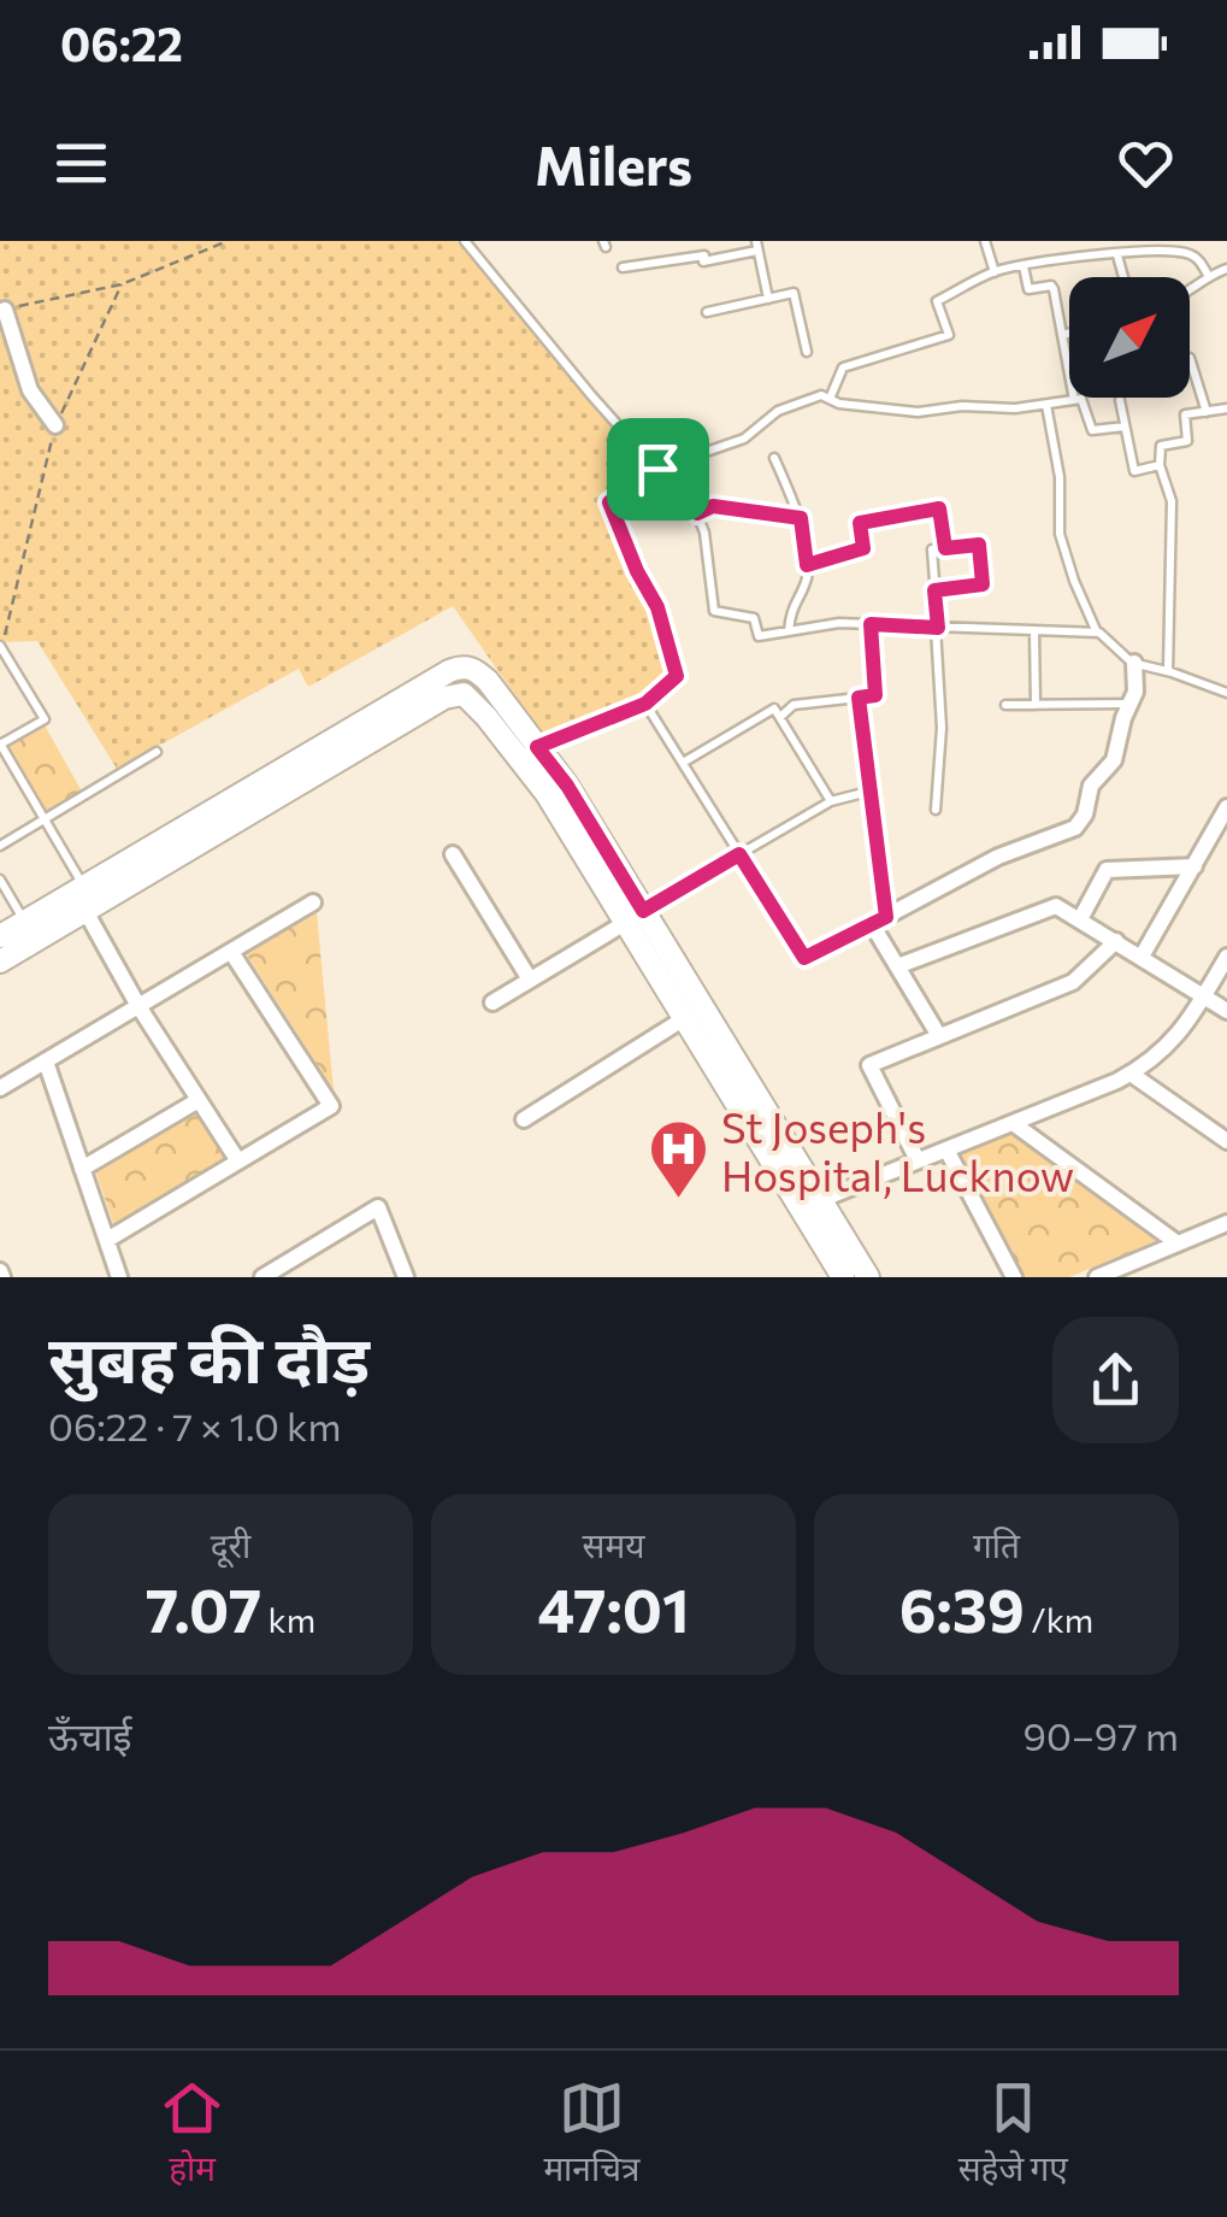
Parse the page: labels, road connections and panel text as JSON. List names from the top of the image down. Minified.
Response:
{"places":{"hospital":["St Joseph's Hospital, Lucknow"]},"north":"top right","page":{"status":"06:22","header":"Milers","heading":["सुबह की दौड़","06:22 · 7 × 1.0 km"],"stats":[["दूरी","7.07 km"],["समय","47:01"],["गति","6:39 /km"]],"chart":["ऊँचाई","90–97 m"],"tabs":["होम","मानचित्र","सहेजे गए"]}}
